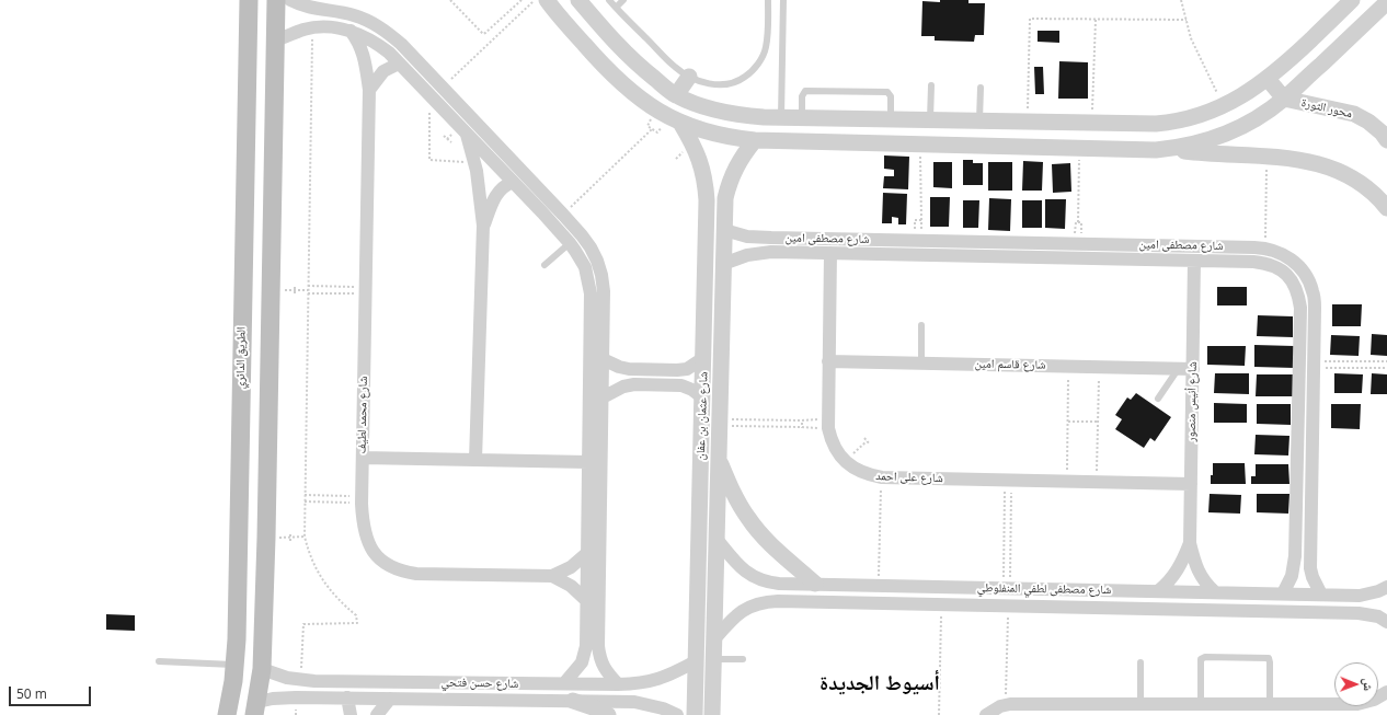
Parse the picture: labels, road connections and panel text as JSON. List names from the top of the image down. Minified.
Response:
{"streets":{"main road":["الطريق الدائري"],"street":["محور الثورة","شارع مصطفى امين","شارع قاسم امين","شارع أنيس منصور","شارع محمد لطيف","شارع عثمان بن عفان","شارع على احمد","شارع مصطفى لطفي المنفلوطي","شارع حسن فتحي"]},"crossings":[["شارع مصطفى امين","شارع أنيس منصور"],["شارع مصطفى امين","شارع عثمان بن عفان"],["شارع مصطفى امين","شارع على احمد"],["شارع مصطفى امين","شارع مصطفى لطفي المنفلوطي"],["شارع قاسم امين","شارع أنيس منصور"],["شارع قاسم امين","شارع على احمد"],["شارع أنيس منصور","شارع على احمد"],["شارع أنيس منصور","شارع مصطفى لطفي المنفلوطي"],["شارع عثمان بن عفان","شارع مصطفى لطفي المنفلوطي"],["شارع عثمان بن عفان","شارع حسن فتحي"]],"districts":["أسيوط الجديدة"],"scale_bar":"50 m","north":"right"}
